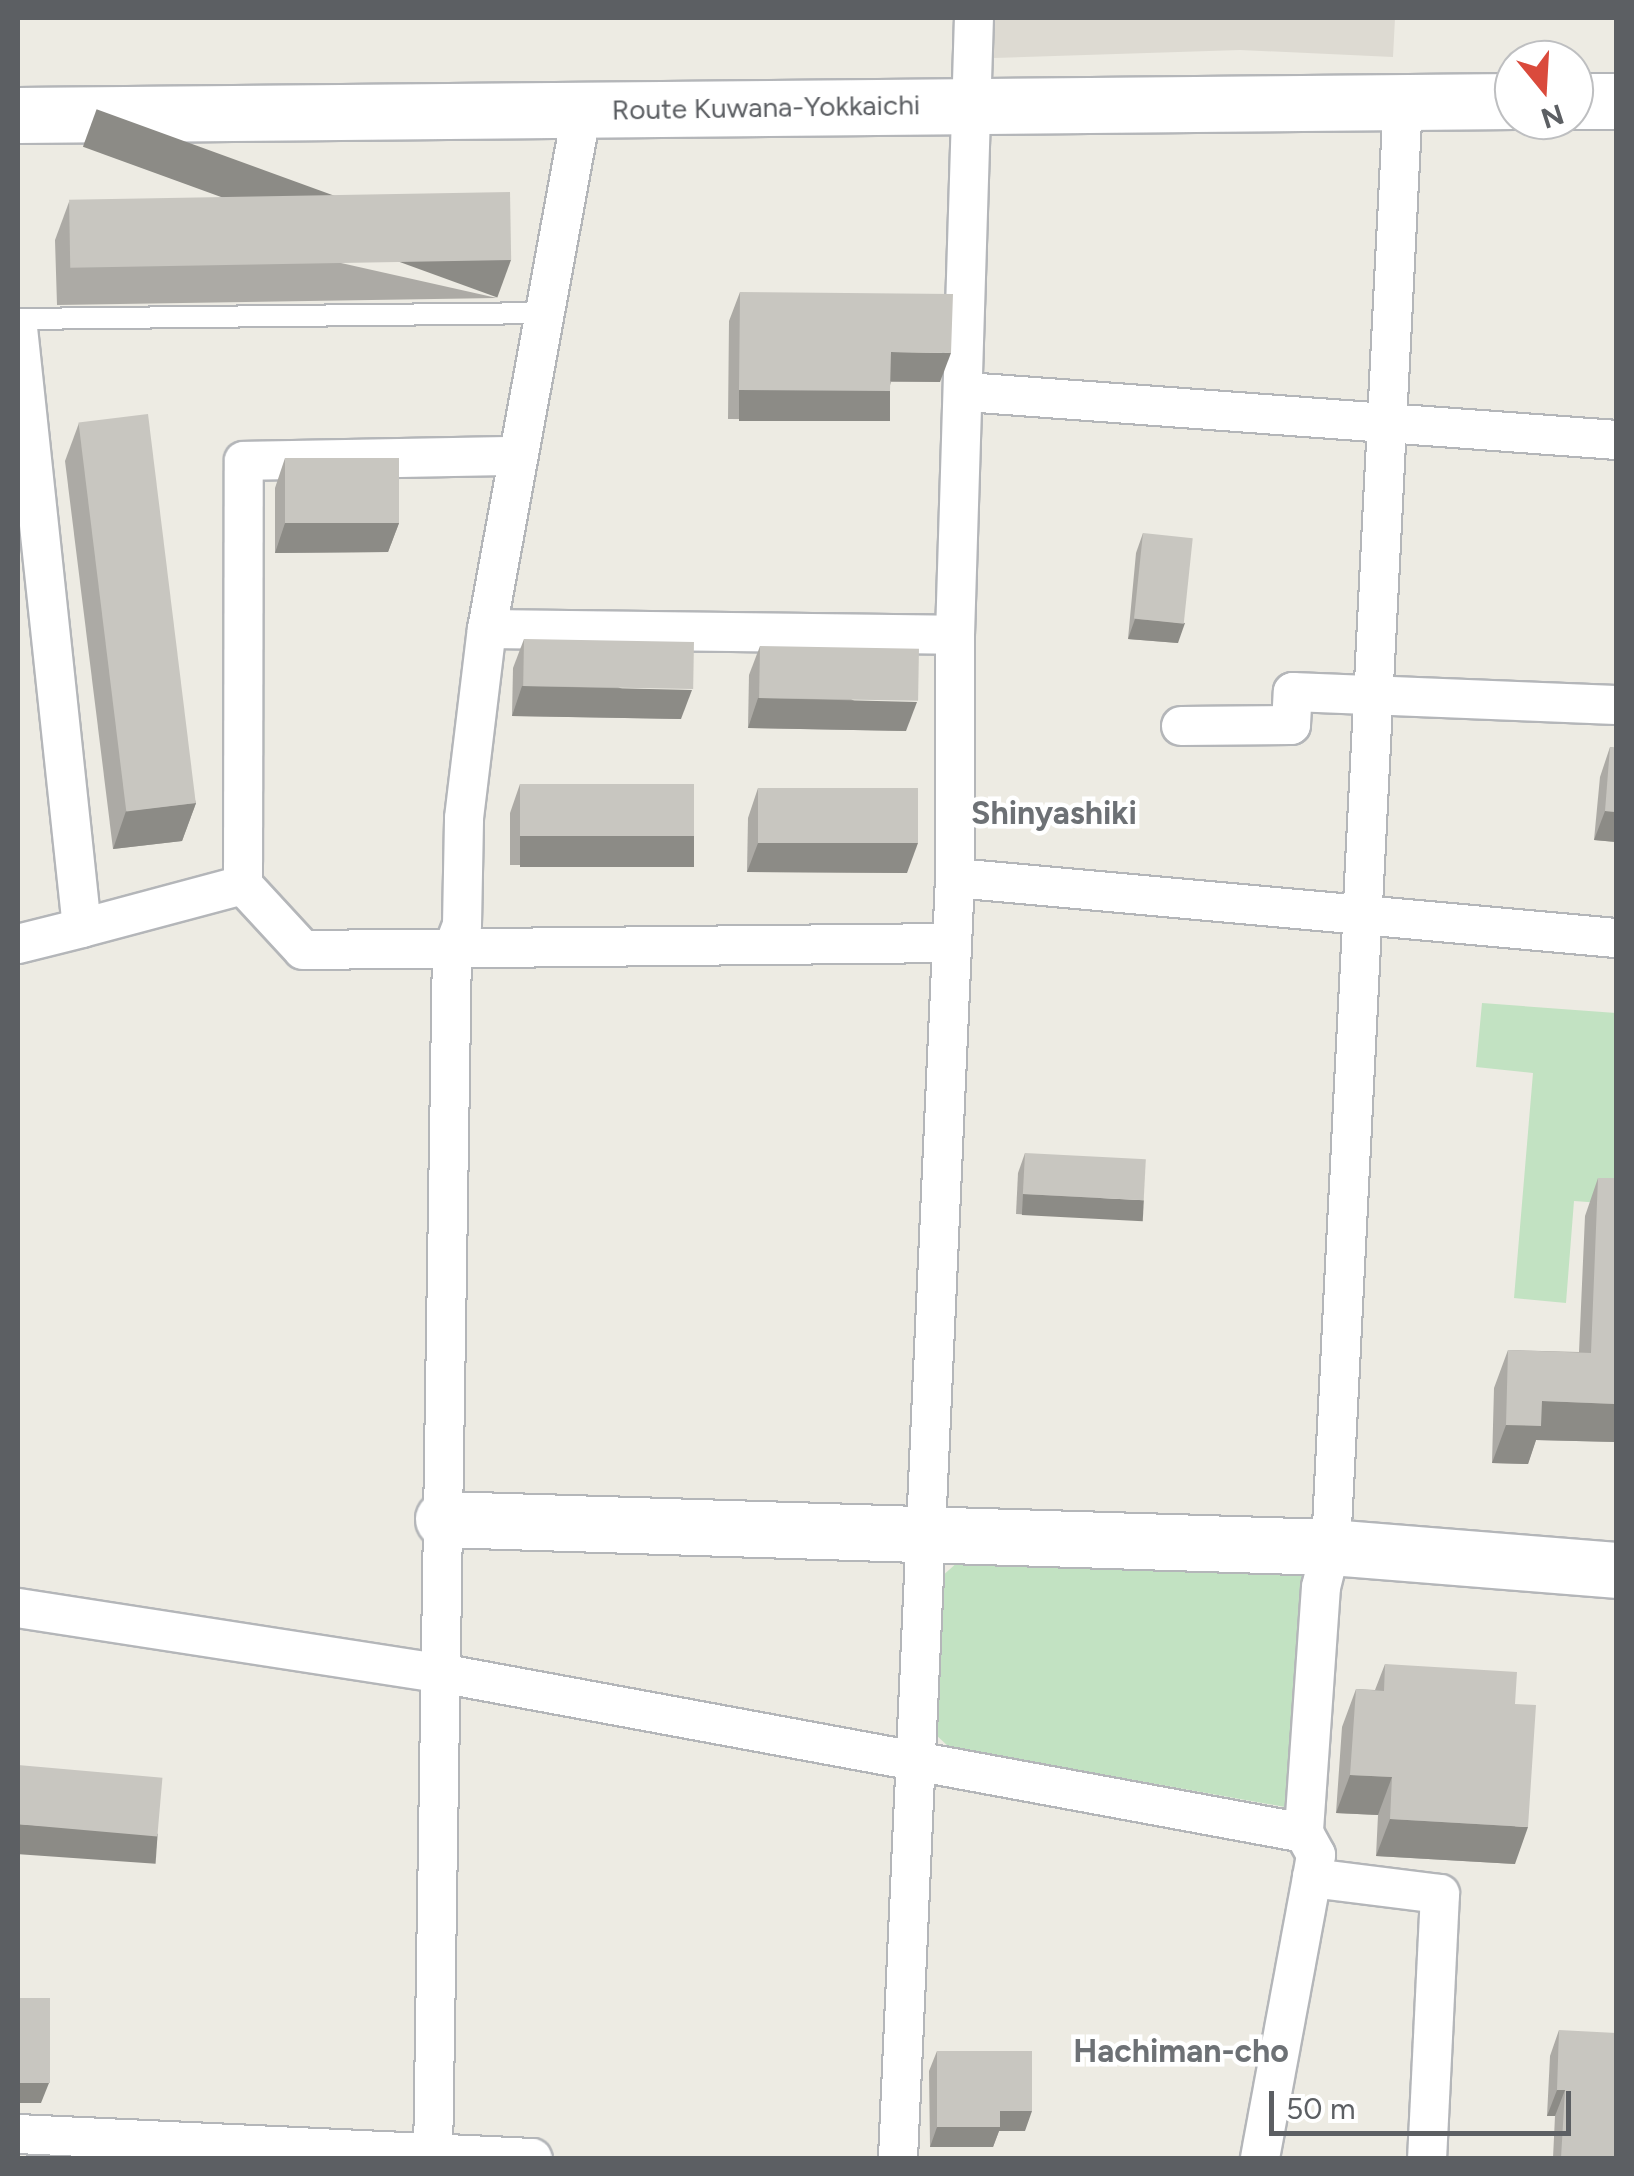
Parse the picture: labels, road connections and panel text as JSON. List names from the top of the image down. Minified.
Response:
{"streets":{"main road":["Route Kuwana-Yokkaichi"]},"districts":["Shinyashiki","Hachiman-cho"],"scale_bar":"50 m","north":"bottom"}
